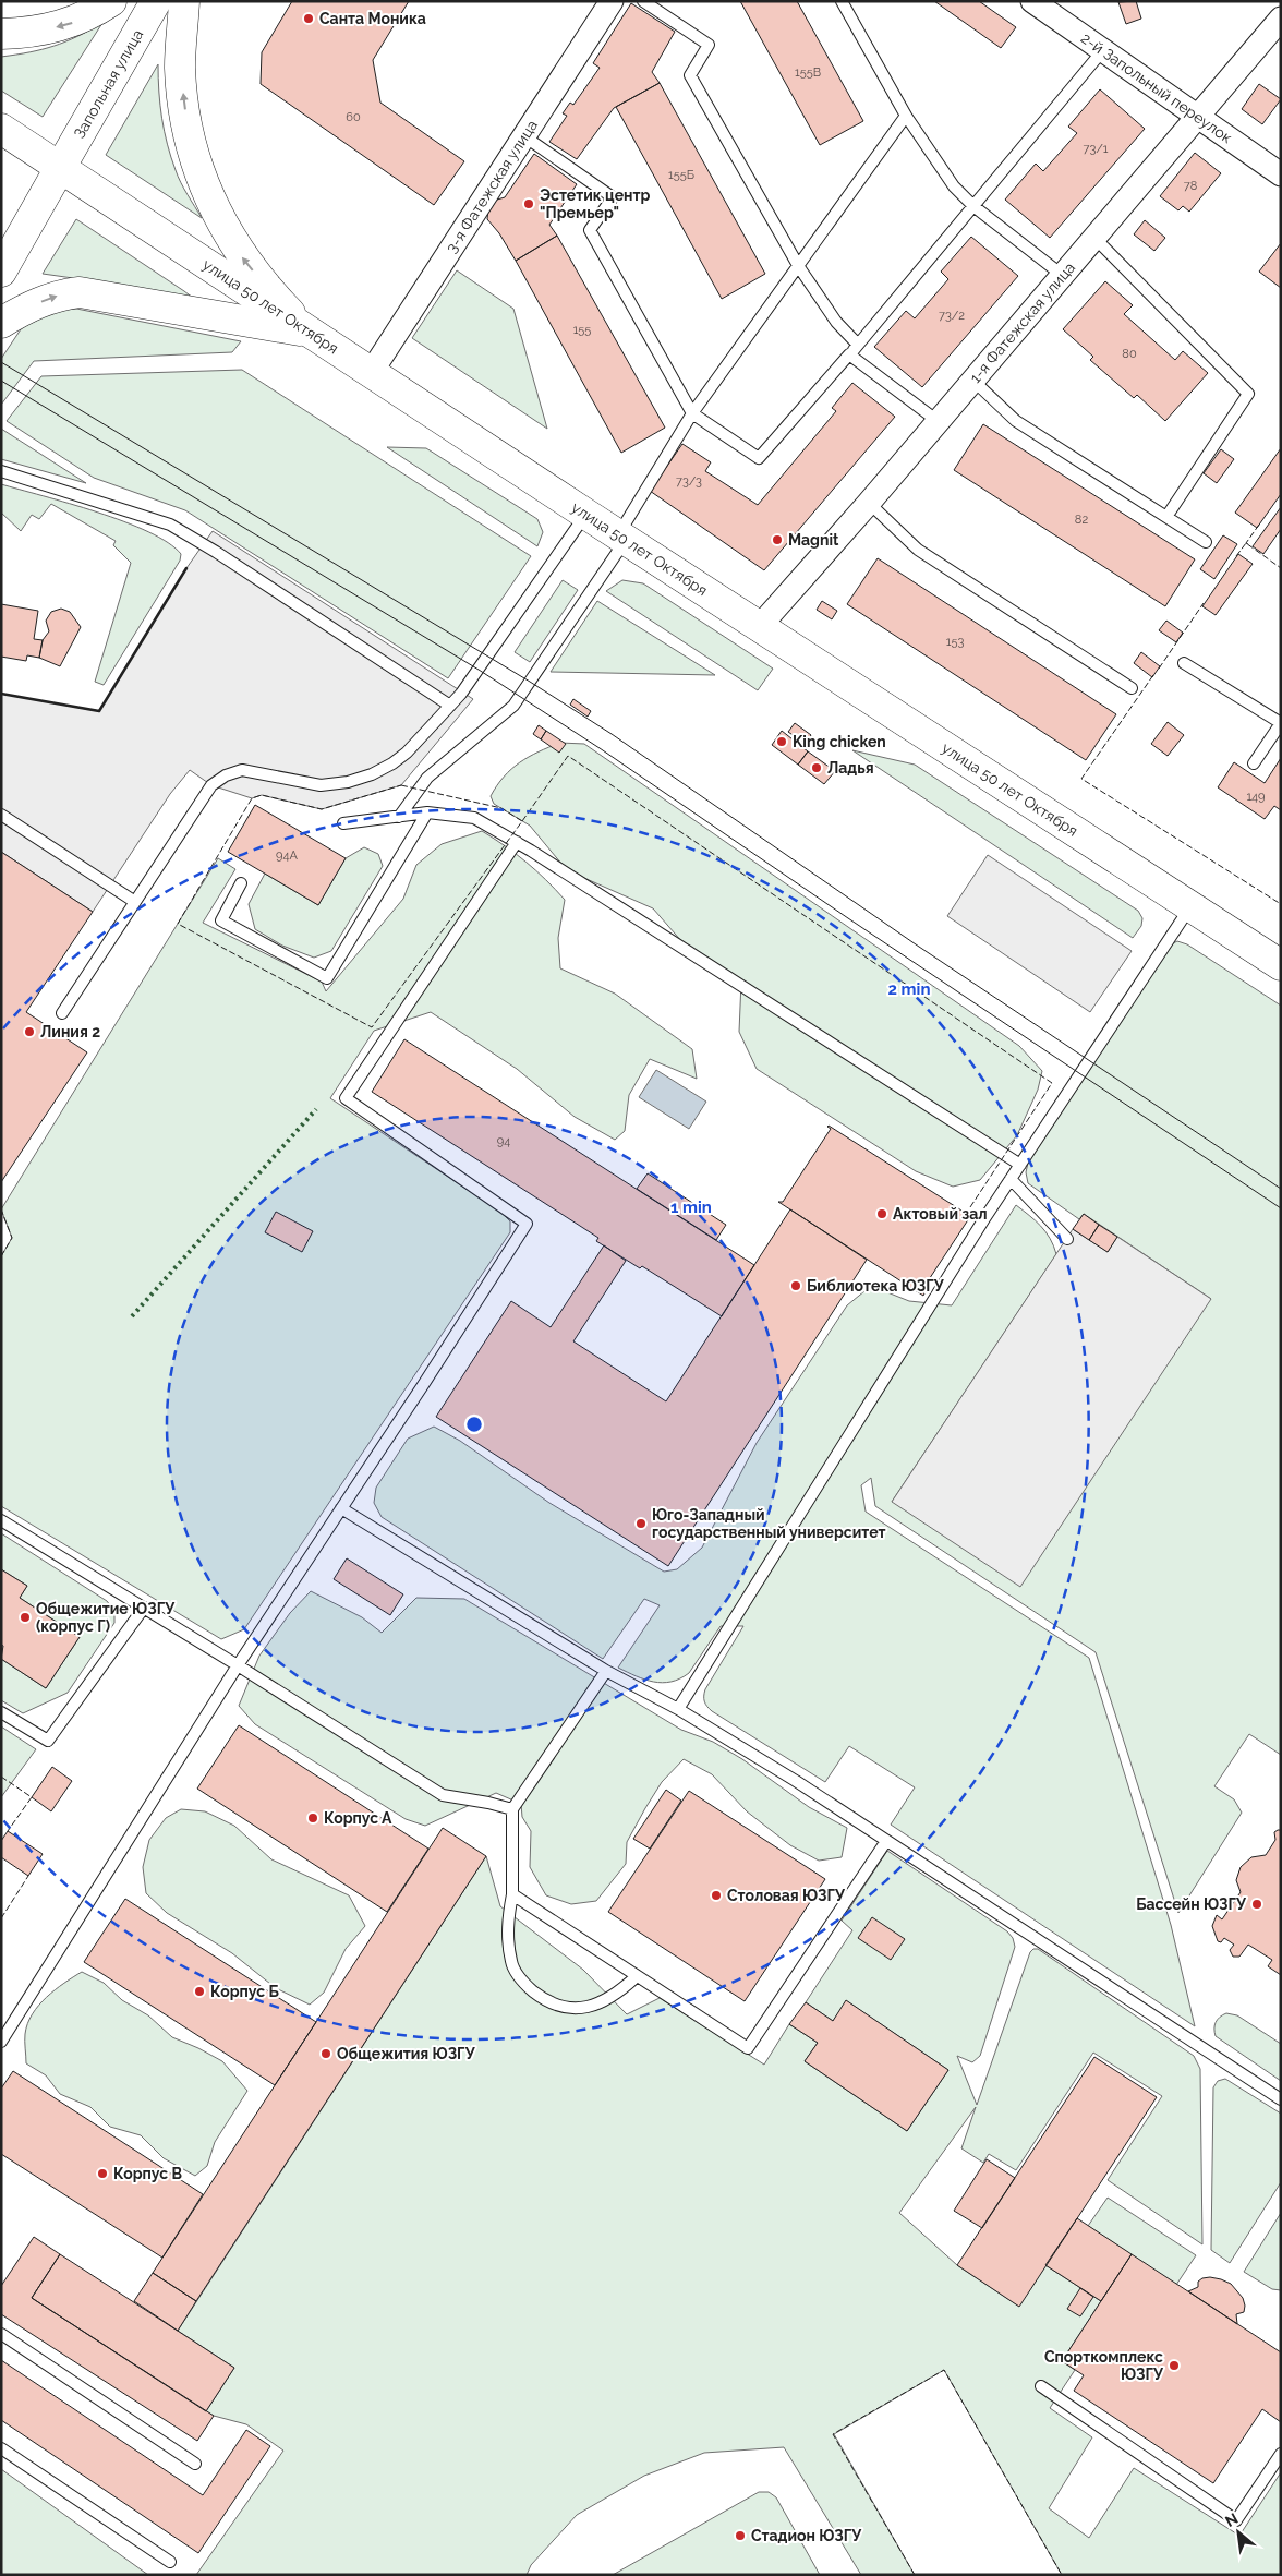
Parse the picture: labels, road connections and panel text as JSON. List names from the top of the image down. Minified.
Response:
{"streets":{"main road":["Запольная улица","улица 50 лет Октября"],"street":["2-й Запольный переулок","3-я Фатежская улица","1-я Фатежская улица"]},"crossings":[["Запольная улица","улица 50 лет Октября"],["2-й Запольный переулок","1-я Фатежская улица"],["3-я Фатежская улица","улица 50 лет Октября"],["улица 50 лет Октября","1-я Фатежская улица"]],"places":["Санта Моника","Эстетик центр \"Премьер\"","Magnit","King chicken","Ладья","Линия 2","Актовый зал","Библиотека ЮЗГУ","Юго-Западный государственный университет","Общежитие ЮЗГУ (корпус Г)","Корпус А","Столовая ЮЗГУ","Бассейн ЮЗГУ","Корпус Б","Общежития ЮЗГУ","Корпус В","Спорткомплекс ЮЗГУ","Стадион ЮЗГУ"],"house_numbers":["155В","60","73/1","155Б","78","73/2","155","80","73/3","82","153","149","94А","94"],"north":"top left","rings":["2 min","1 min"]}
